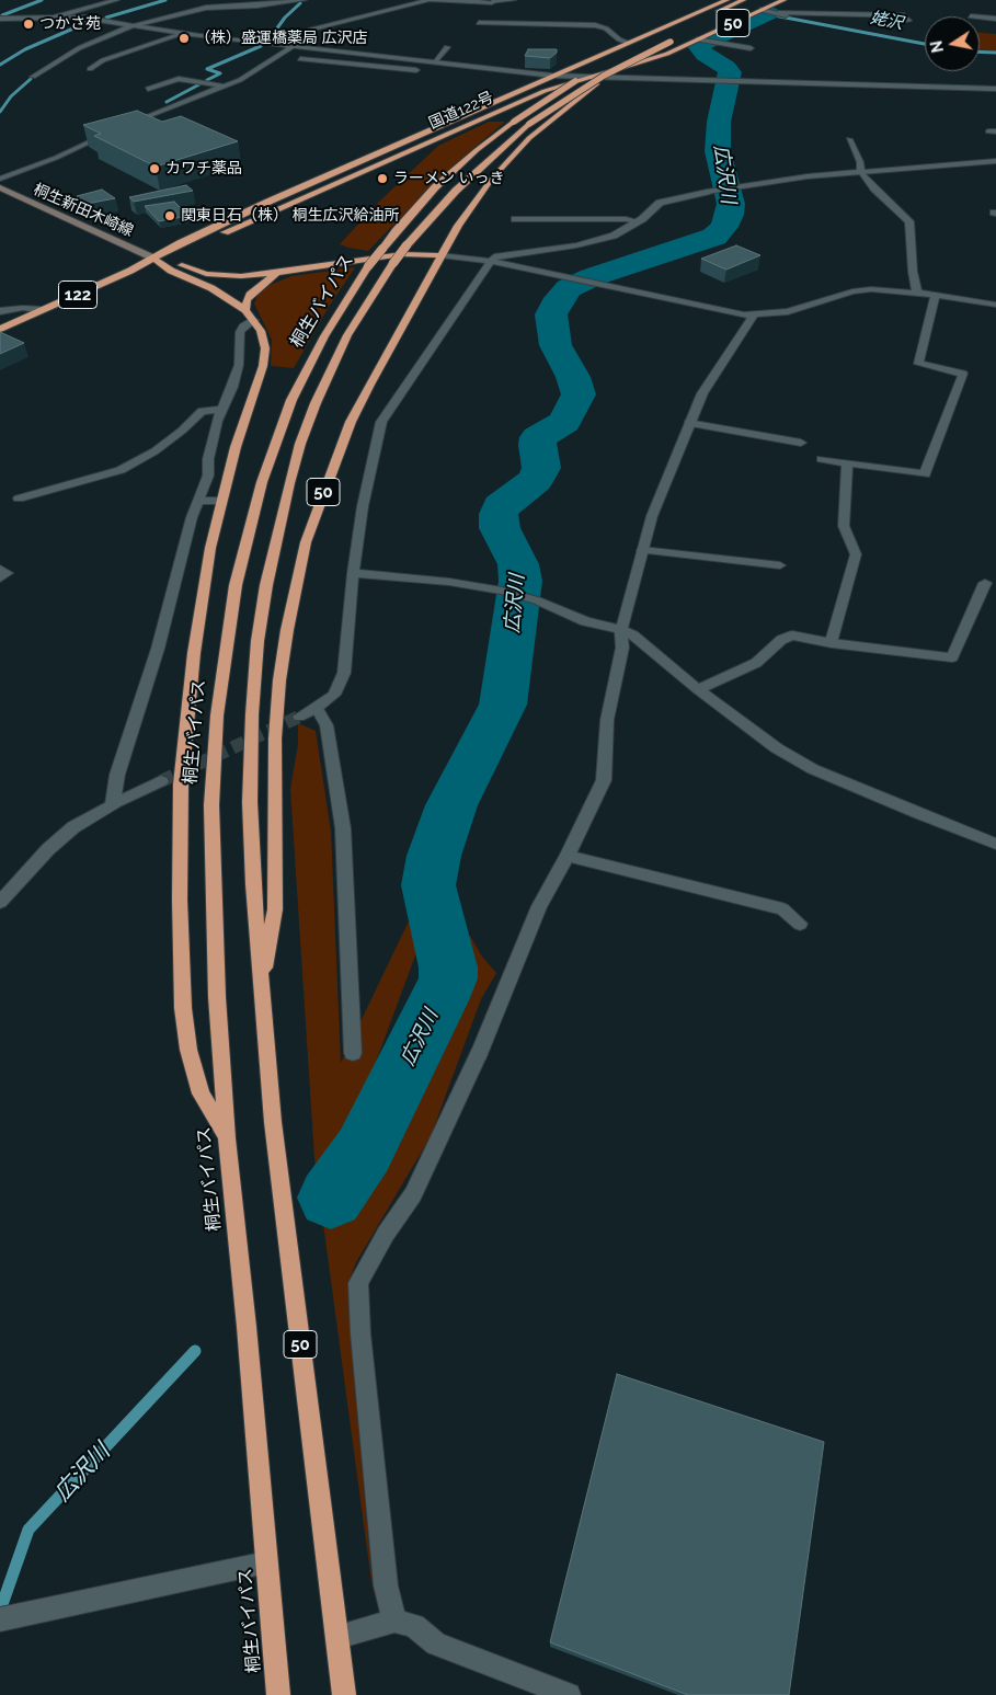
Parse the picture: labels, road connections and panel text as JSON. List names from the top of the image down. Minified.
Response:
{"streets":{"highway":["50","国道122号","122","桐生バイパス"],"main road":["桐生新田木崎線"]},"crossings":[["50","国道122号"],["国道122号","桐生新田木崎線"]],"water":["姥沢","広沢川"],"places":["つかさ苑","（株）盛運橋薬局 広沢店","カワチ薬品","ラーメン いっき","関東日石（株） 桐生広沢給油所"],"north":"left"}
